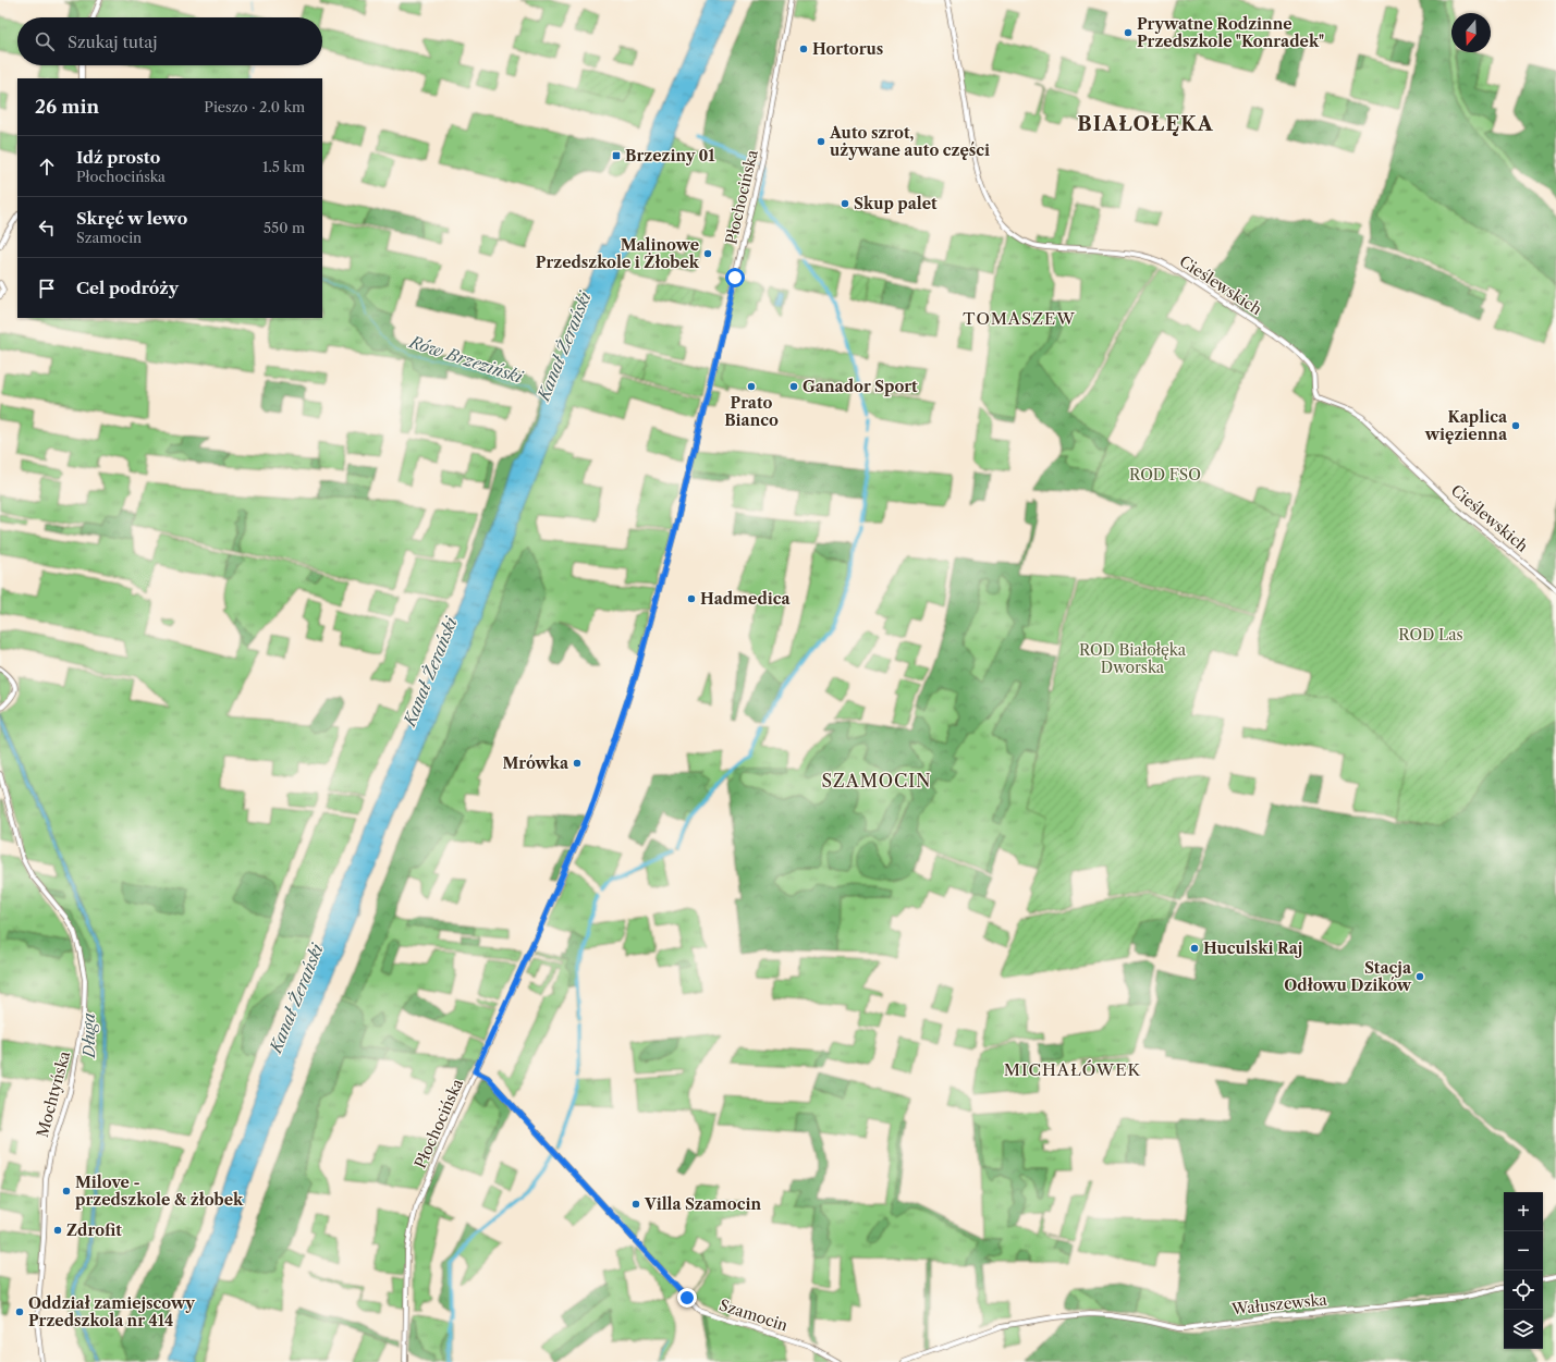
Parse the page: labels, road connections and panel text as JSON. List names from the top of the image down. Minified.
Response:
{"streets":{"street":["Płochocińska","Cieślewskich","Mochtyńska","Wałuszewska","Szamocin"]},"crossings":[["Płochocińska","Szamocin"]],"districts":["BIAŁOŁĘKA","TOMASZEW","SZAMOCIN","MICHAŁÓWEK"],"water":["Kanał Żerański","Rów Brzeziński","Długa"],"parks":["ROD FSO","ROD Las","ROD Białołęka Dworska"],"places":{"other":["Prywatne Rodzinne Przedszkole \"Konradek\"","Hortorus","Auto szrot, używane auto części","Skup palet","Malinowe Przedszkole i Żłobek","Prato Bianco","Ganador Sport","Kaplica więzienna","Hadmedica","Mrówka","Huculski Raj","Stacja Odłowu Dzików","Milove - przedszkole & żłobek","Villa Szamocin","Zdrofit","Oddział zamiejscowy Przedszkola nr 414"],"transit":["Brzeziny 01"]},"north":"bottom","page":{"search":"Szukaj tutaj","heading":["26 min","Pieszo · 2.0 km"],"list":[["Idź prosto","Płochocińska","1.5 km"],["Skręć w lewo","Szamocin","550 m"],"Cel podróży"],"map_buttons":["+","−"]}}
